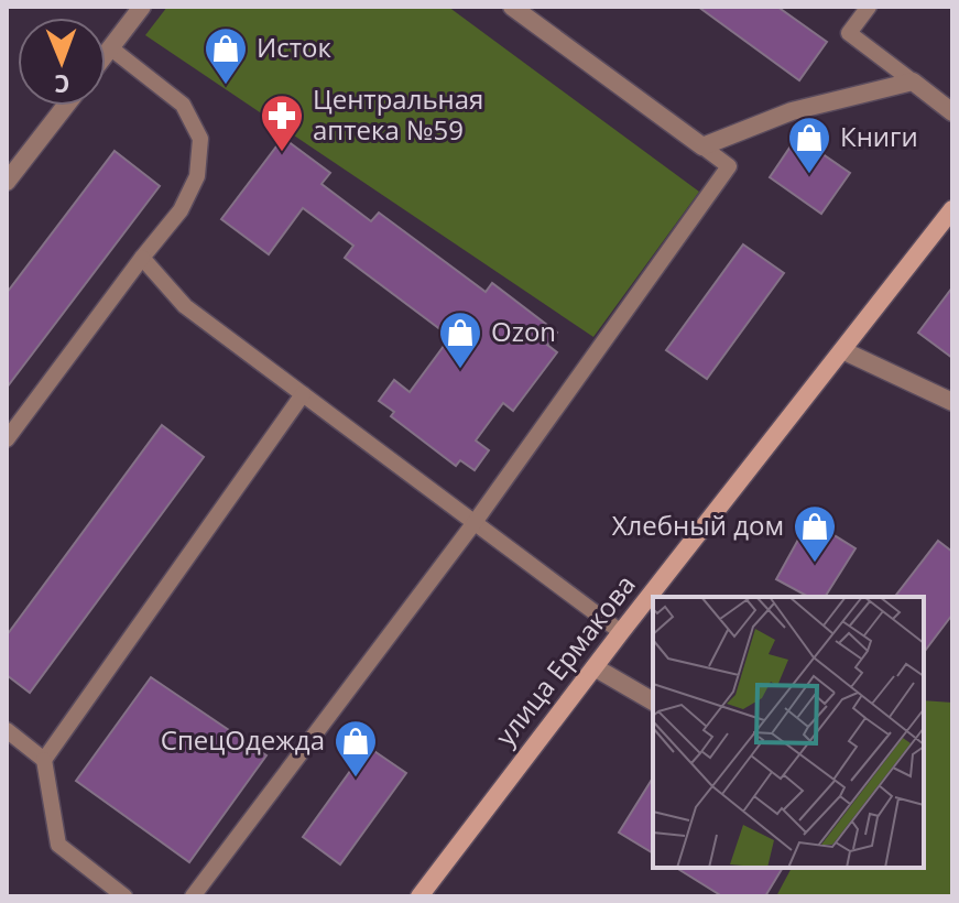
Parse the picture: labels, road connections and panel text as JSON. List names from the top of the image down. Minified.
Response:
{"streets":{"street":["улица Ермакова"]},"places":{"shop":["Исток","Книги","Ozon","Хлебный дом","СпецОдежда"],"pharmacy":["Центральная аптека №59"]},"north":"bottom"}
